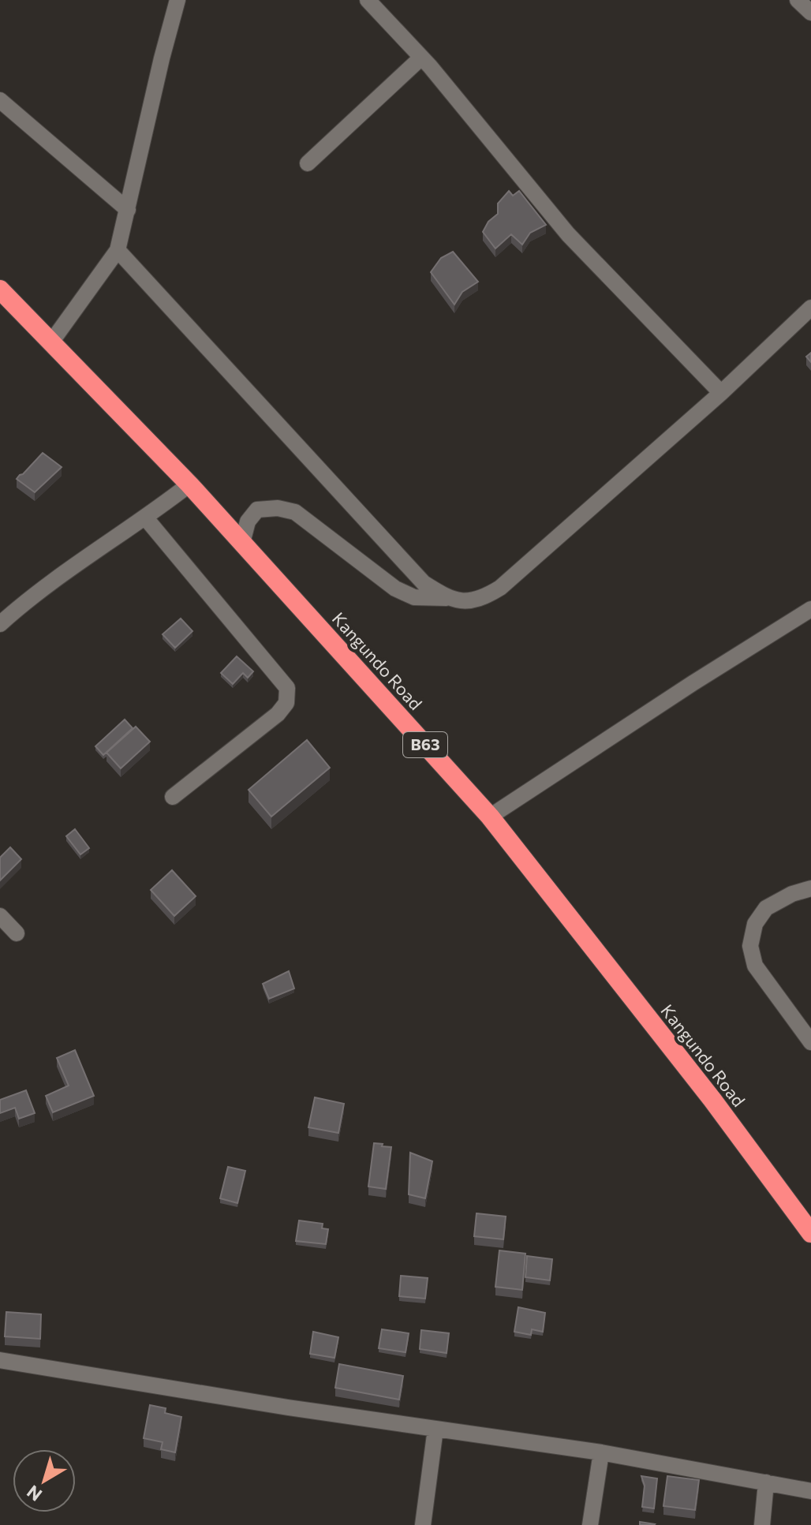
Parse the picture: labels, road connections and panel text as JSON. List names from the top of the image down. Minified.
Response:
{"streets":{"highway":["Kangundo Road","B63"]},"north":"bottom left"}
